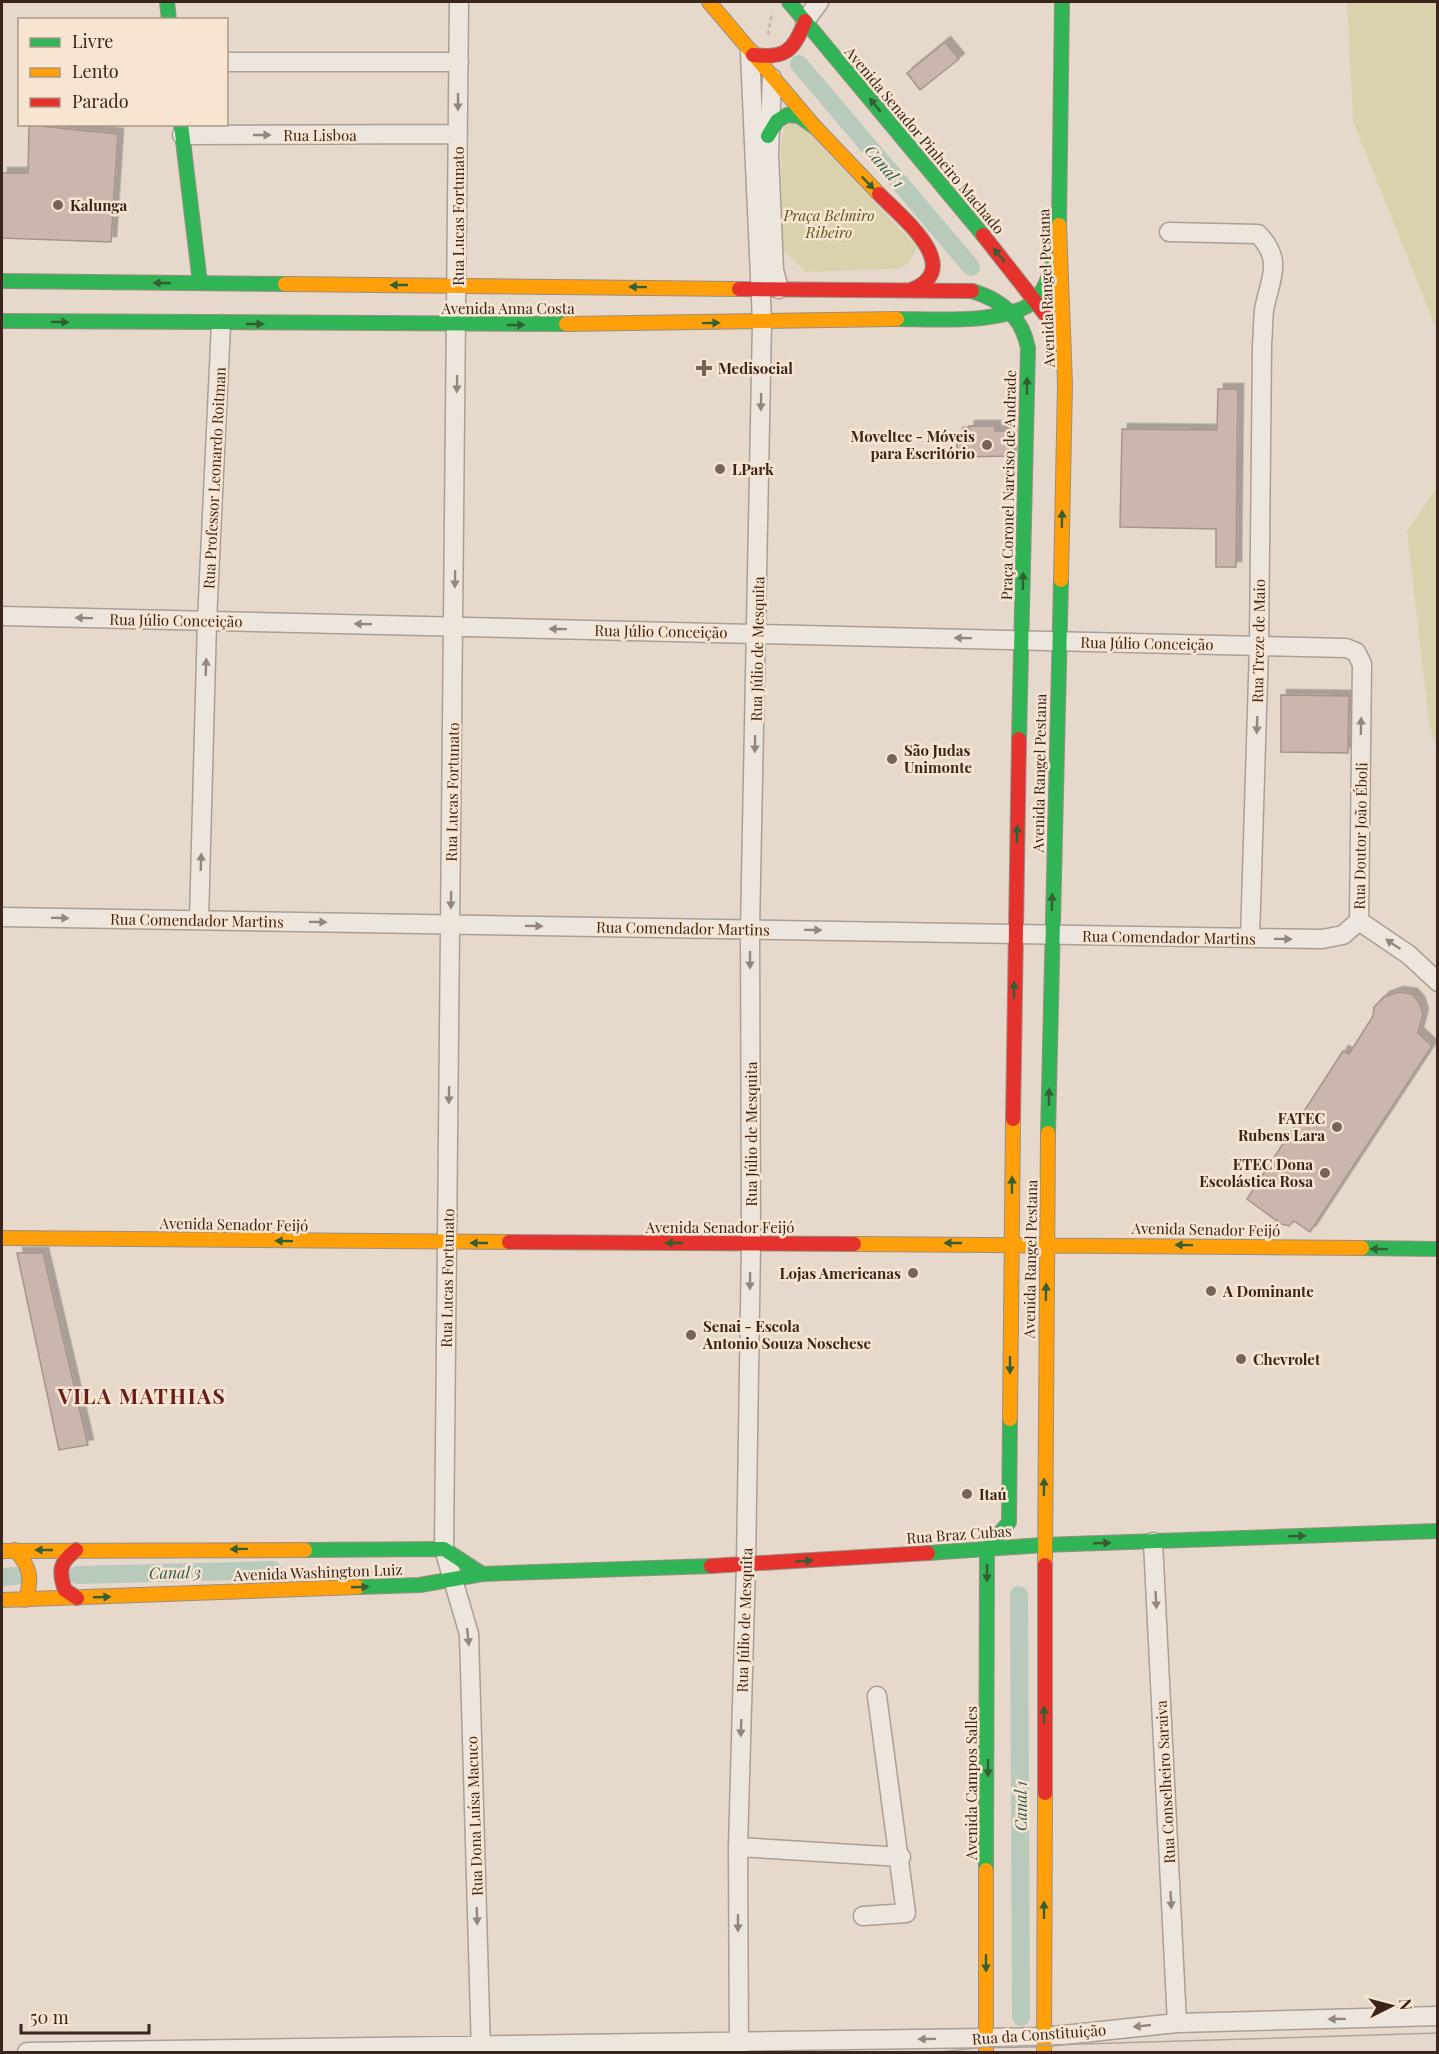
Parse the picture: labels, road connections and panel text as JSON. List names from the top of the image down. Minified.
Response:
{"streets":{"main road":["Avenida Senador Pinheiro Machado","Avenida Rangel Pestana","Avenida Anna Costa","Praça Coronel Narciso de Andrade","Avenida Senador Feijó","Rua Braz Cubas","Avenida Washington Luiz","Avenida Campos Salles"],"street":["Rua Lisboa","Rua Lucas Fortunato","Rua Professor Leonardo Roitman","Rua Júlio Conceição","Rua Treze de Maio","Rua Júlio de Mesquita","Rua Doutor João Éboli","Rua Comendador Martins","Rua Conselheiro Saraiva","Rua Dona Luísa Macuco","Rua da Constituição"]},"crossings":[["Rua Lisboa","Rua Lucas Fortunato"],["Avenida Senador Pinheiro Machado","Avenida Rangel Pestana"],["Rua Lucas Fortunato","Avenida Anna Costa"],["Rua Lucas Fortunato","Rua Júlio Conceição"],["Rua Lucas Fortunato","Rua Comendador Martins"],["Rua Lucas Fortunato","Avenida Senador Feijó"],["Rua Lucas Fortunato","Rua Braz Cubas"],["Rua Lucas Fortunato","Avenida Washington Luiz"],["Rua Lucas Fortunato","Rua Dona Luísa Macuco"],["Avenida Rangel Pestana","Praça Coronel Narciso de Andrade"],["Avenida Rangel Pestana","Rua Júlio Conceição"],["Avenida Rangel Pestana","Rua Comendador Martins"],["Avenida Rangel Pestana","Avenida Senador Feijó"],["Avenida Rangel Pestana","Rua Braz Cubas"],["Avenida Rangel Pestana","Avenida Campos Salles"],["Avenida Anna Costa","Rua Professor Leonardo Roitman"],["Avenida Anna Costa","Praça Coronel Narciso de Andrade"],["Avenida Anna Costa","Rua Júlio de Mesquita"],["Rua Professor Leonardo Roitman","Rua Júlio Conceição"],["Rua Professor Leonardo Roitman","Rua Comendador Martins"],["Praça Coronel Narciso de Andrade","Rua Júlio Conceição"],["Rua Júlio Conceição","Rua Treze de Maio"],["Rua Júlio Conceição","Rua Júlio de Mesquita"],["Rua Júlio Conceição","Rua Doutor João Éboli"],["Rua Treze de Maio","Rua Comendador Martins"],["Rua Júlio de Mesquita","Rua Comendador Martins"],["Rua Júlio de Mesquita","Avenida Senador Feijó"],["Rua Júlio de Mesquita","Rua Braz Cubas"],["Rua Júlio de Mesquita","Rua da Constituição"],["Rua Doutor João Éboli","Rua Comendador Martins"],["Rua Braz Cubas","Avenida Washington Luiz"],["Rua Braz Cubas","Rua Conselheiro Saraiva"],["Rua Braz Cubas","Avenida Campos Salles"],["Rua Braz Cubas","Rua Dona Luísa Macuco"],["Avenida Washington Luiz","Rua Dona Luísa Macuco"],["Rua Conselheiro Saraiva","Rua da Constituição"],["Avenida Campos Salles","Rua da Constituição"],["Rua Dona Luísa Macuco","Rua da Constituição"]],"one_way":["Avenida Senador Pinheiro Machado","Rua Lucas Fortunato","Rua Professor Leonardo Roitman","Praça Coronel Narciso de Andrade","Rua Júlio Conceição","Rua Treze de Maio","Rua Júlio de Mesquita","Rua Doutor João Éboli","Rua Comendador Martins","Avenida Senador Feijó","Rua Braz Cubas","Rua Conselheiro Saraiva","Rua Dona Luísa Macuco","Rua da Constituição"],"districts":["VILA MATHIAS"],"water":["Canal 1","Canal 3"],"parks":["Praça Belmiro Ribeiro"],"places":{"other":["Kalunga","Moveltec - Móveis para Escritório","LPark","São Judas Unimonte","FATEC Rubens Lara","ETEC Dona Escolástica Rosa","Lojas Americanas","A Dominante","Senai - Escola Antonio Souza Noschese","Chevrolet","Itaú"],"health":["Medisocial"]},"legend":["Livre","Lento","Parado"],"scale_bar":"50 m","north":"right"}
